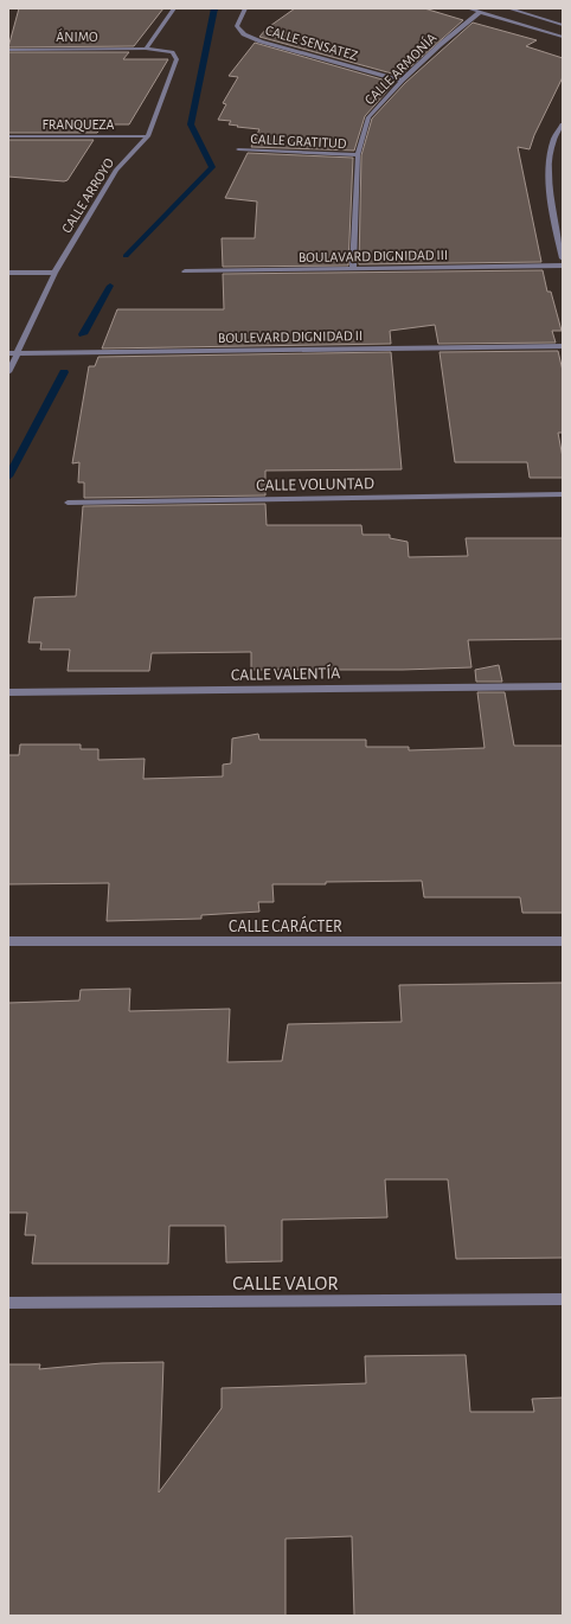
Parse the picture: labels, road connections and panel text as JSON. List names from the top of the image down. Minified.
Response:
{"streets":{"street":["ÁNIMO","CALLE SENSATEZ","CALLE ARMONÍA","FRANQUEZA","CALLE GRATITUD","CALLE ARROYO","BOULAVARD DIGNIDAD III","BOULEVARD DIGNIDAD II","CALLE VOLUNTAD","CALLE VALENTÍA","CALLE CARÁCTER","CALLE VALOR"]},"crossings":[["ÁNIMO","CALLE ARROYO"],["CALLE SENSATEZ","CALLE ARMONÍA"],["CALLE ARMONÍA","CALLE GRATITUD"],["CALLE ARMONÍA","BOULAVARD DIGNIDAD III"],["FRANQUEZA","CALLE ARROYO"],["CALLE ARROYO","BOULEVARD DIGNIDAD II"]]}
